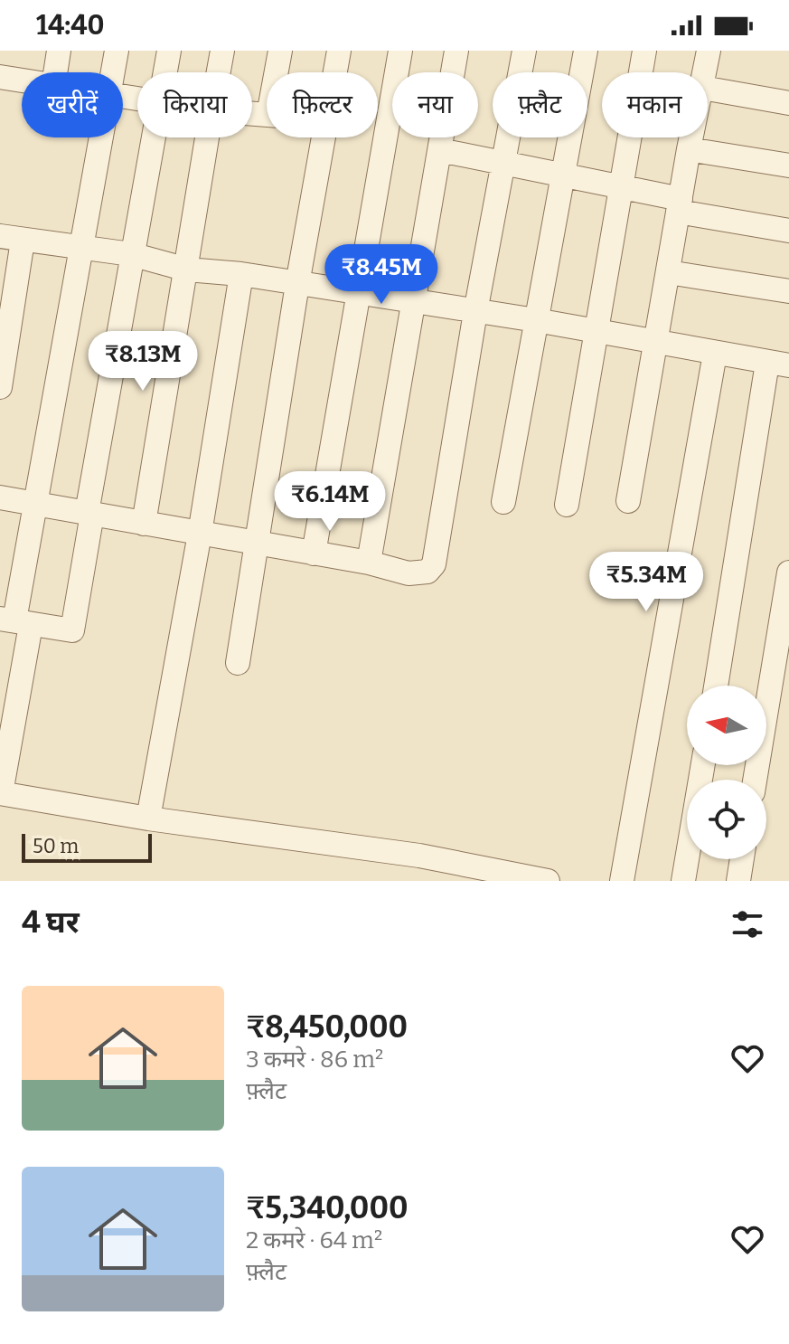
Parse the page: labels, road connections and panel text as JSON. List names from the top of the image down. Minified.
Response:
{"scale_bar":"50 m","north":"left","page":{"status":"14:40","chip":["खरीदें","किराया","फ़िल्टर","नया","फ़्लैट","मकान"],"price":["₹8.45M","₹8.13M","₹6.14M","₹5.34M"],"scale":"50 m","heading":"4 घर","list":[{"name":"₹8,450,000","note":"3 कमरे · 86 m² · फ़्लैट"},{"name":"₹5,340,000","note":"2 कमरे · 64 m² · फ़्लैट"}]}}
